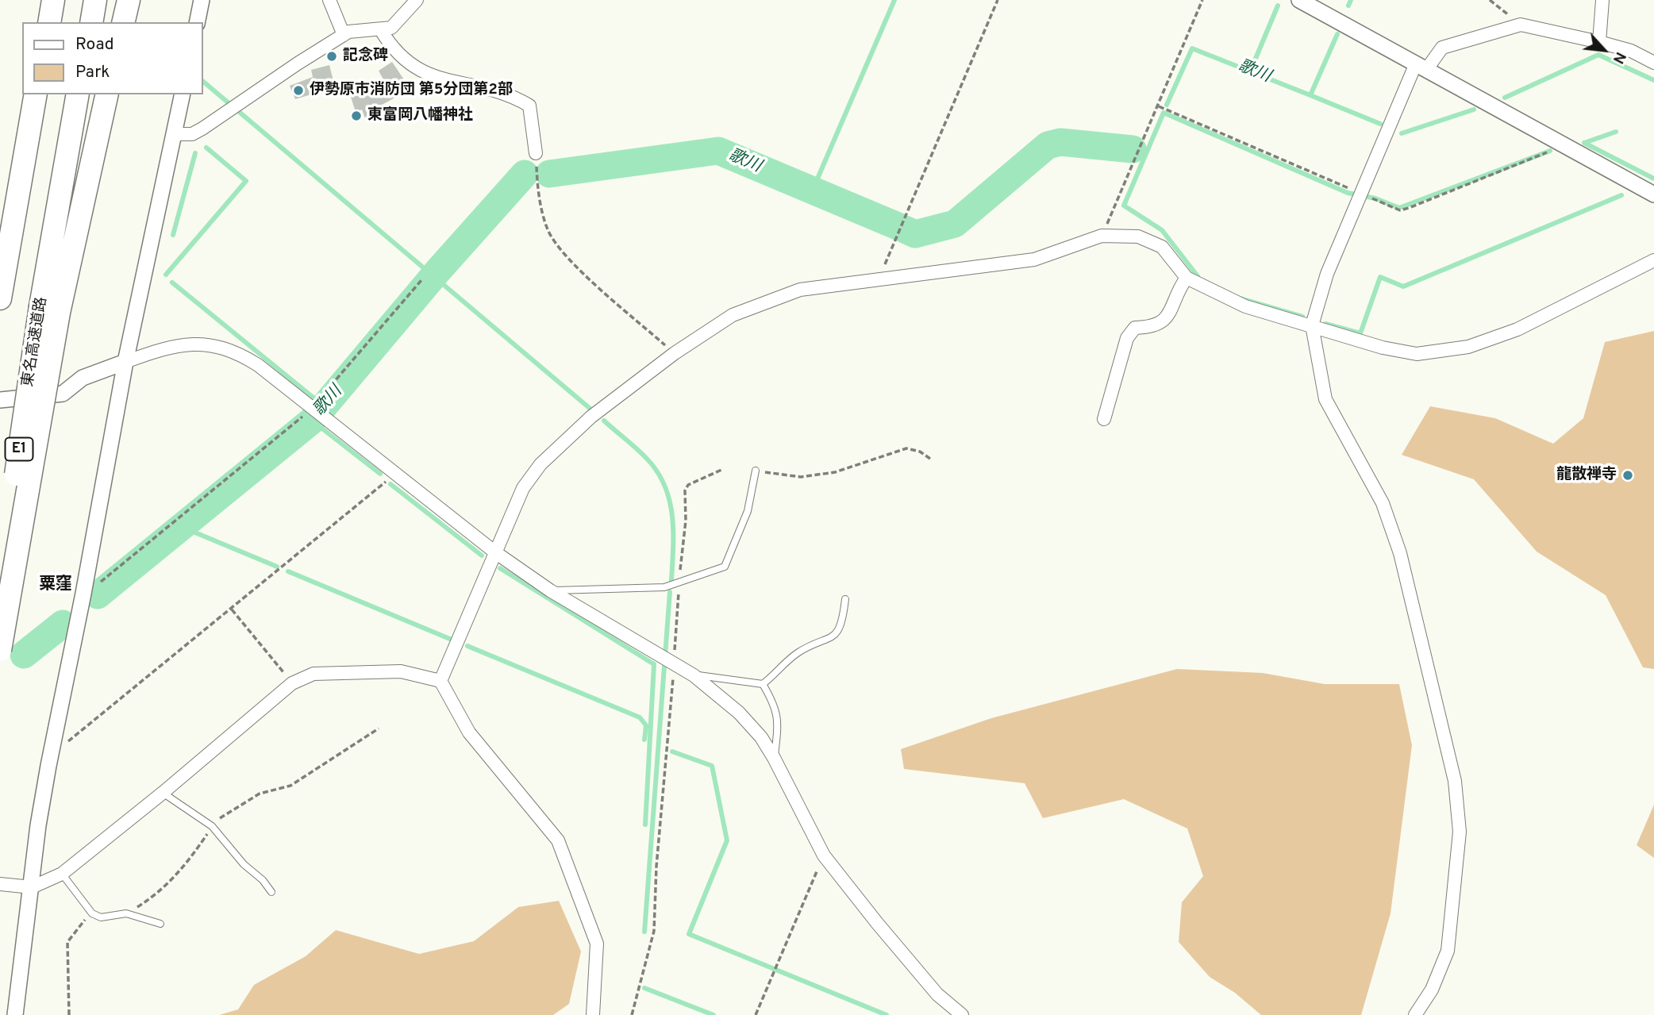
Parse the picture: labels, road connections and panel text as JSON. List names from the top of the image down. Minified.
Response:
{"streets":{"highway":["東名高速道路","E1"]},"districts":["粟窪"],"water":["歌川"],"places":["記念碑","伊勢原市消防団 第5分団第2部","東富岡八幡神社","龍散禅寺"],"legend":["Road","Park"],"north":"bottom right"}
